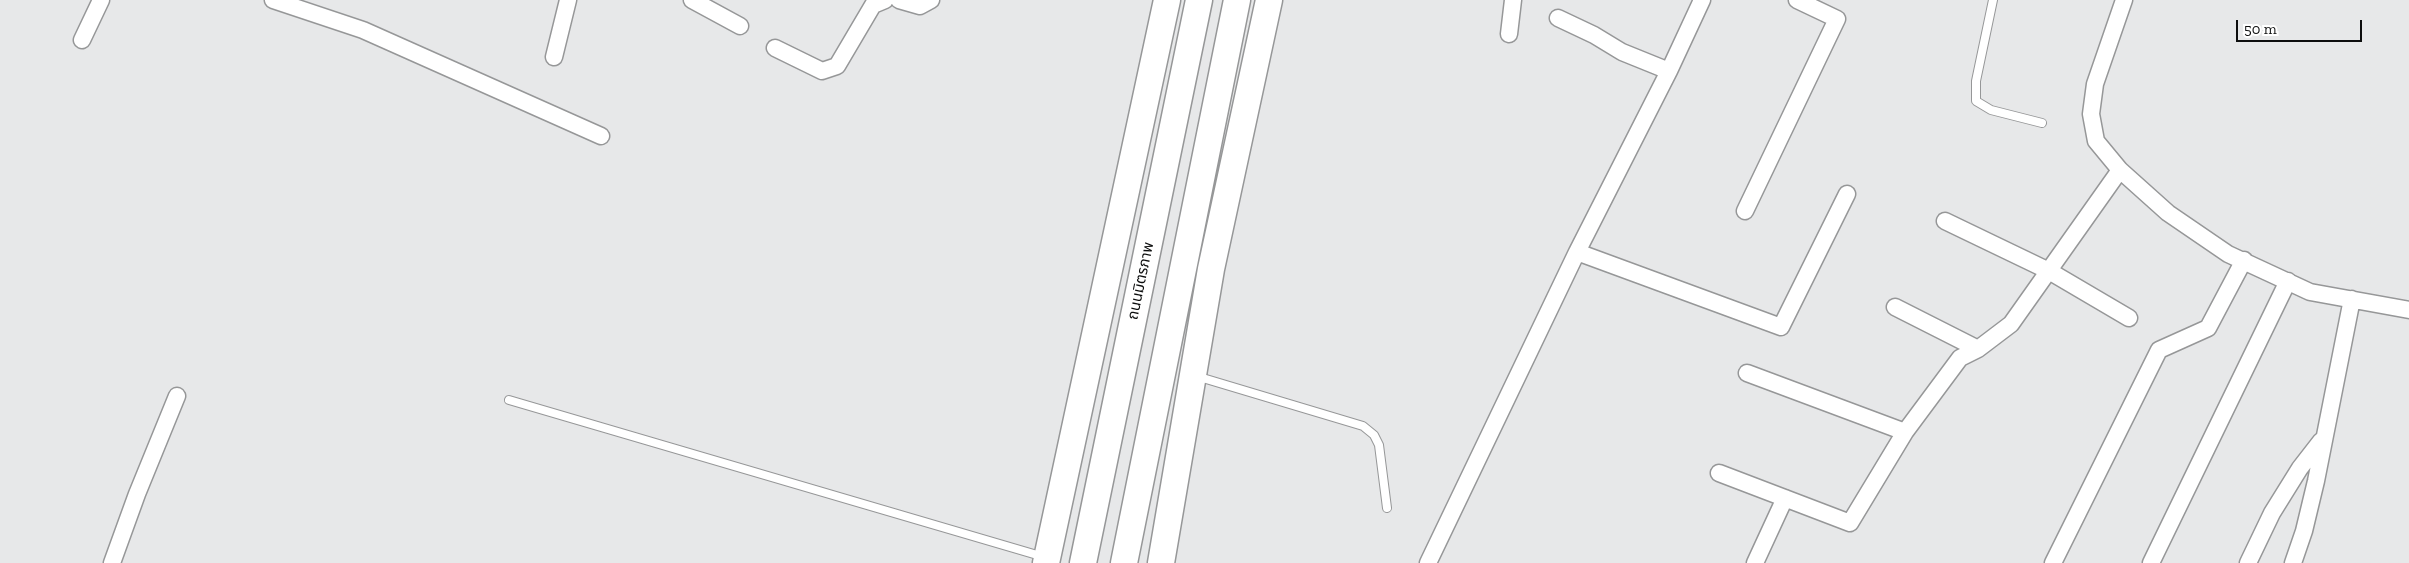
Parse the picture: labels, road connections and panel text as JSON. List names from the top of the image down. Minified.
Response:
{"streets":{"highway":["ถนนมิตรภาพ"]},"scale_bar":"50 m"}
